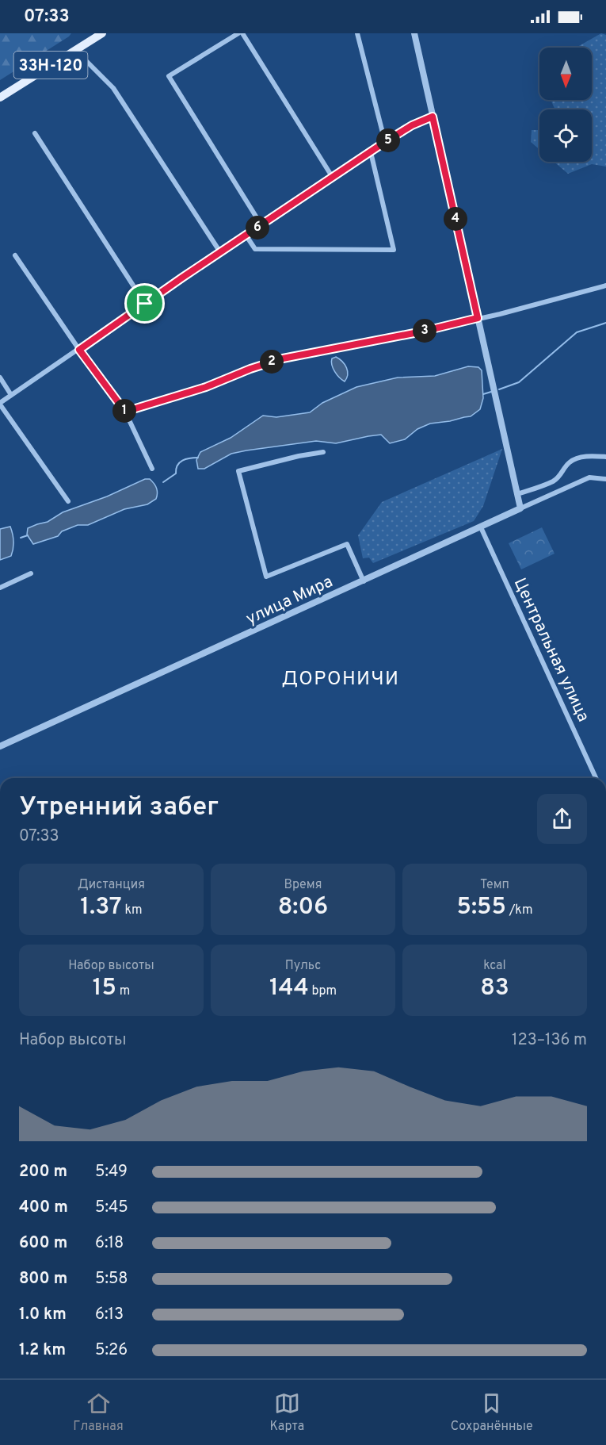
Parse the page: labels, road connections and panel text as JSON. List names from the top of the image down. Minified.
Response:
{"streets":{"main road":["33Н-120"],"street":["улица Мира","Центральная улица"]},"crossings":[["улица Мира","Центральная улица"]],"districts":["ДОРОНИЧИ"],"north":"bottom","page":{"status":"07:33","pins":["5","4","6","3","2","1"],"heading":["Утренний забег","07:33"],"stats":[["Дистанция","1.37 km"],["Время","8:06"],["Темп","5:55 /km"],["Набор высоты","15 m"],["Пульс","144 bpm"],["kcal","83"]],"chart":["Набор высоты","123–136 m"],"list":[{"name":"200 m","note":"5:49"},{"name":"400 m","note":"5:45"},{"name":"600 m","note":"6:18"},{"name":"800 m","note":"5:58"},{"name":"1.0 km","note":"6:13"},{"name":"1.2 km","note":"5:26"}],"tabs":["Главная","Карта","Сохранённые"]}}
